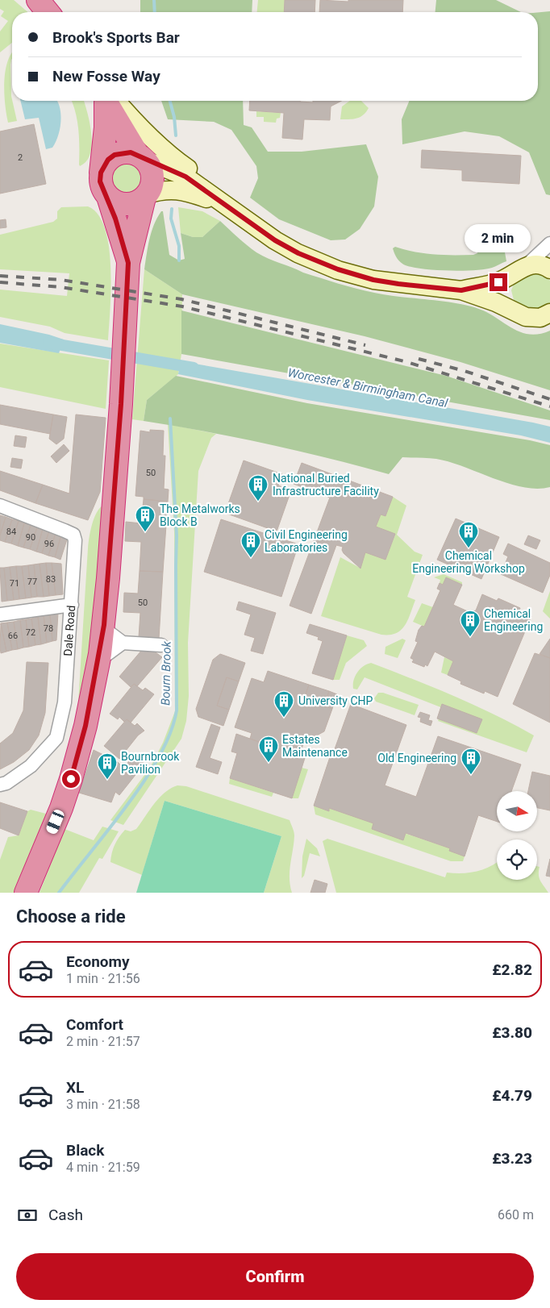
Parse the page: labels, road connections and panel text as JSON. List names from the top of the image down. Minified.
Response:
{"streets":{"street":["Dale Road"]},"water":["Worcester & Birmingham Canal","Bourn Brook"],"places":{"building":["National Buried Infrastructure Facility","The Metalworks Block B","Chemical Engineering Workshop","Civil Engineering Laboratories","Chemical Engineering","University CHP","Estates Maintenance","Old Engineering","Bournbrook Pavilion"]},"house_numbers":["2","50","84","90","96","83","77","71","50","78","72","66"],"north":"right","page":{"banner":["Brook's Sports Bar","New Fosse Way"],"bubble":"2 min","heading":"Choose a ride","list":[{"name":"Economy","note":"1 min · 21:56","value":"£2.82"},{"name":"Comfort","note":"2 min · 21:57","value":"£3.80"},{"name":"XL","note":"3 min · 21:58","value":"£4.79"},{"name":"Black","note":"4 min · 21:59","value":"£3.23"}],"pay":["Cash","660 m"],"buttons":"Confirm"}}
